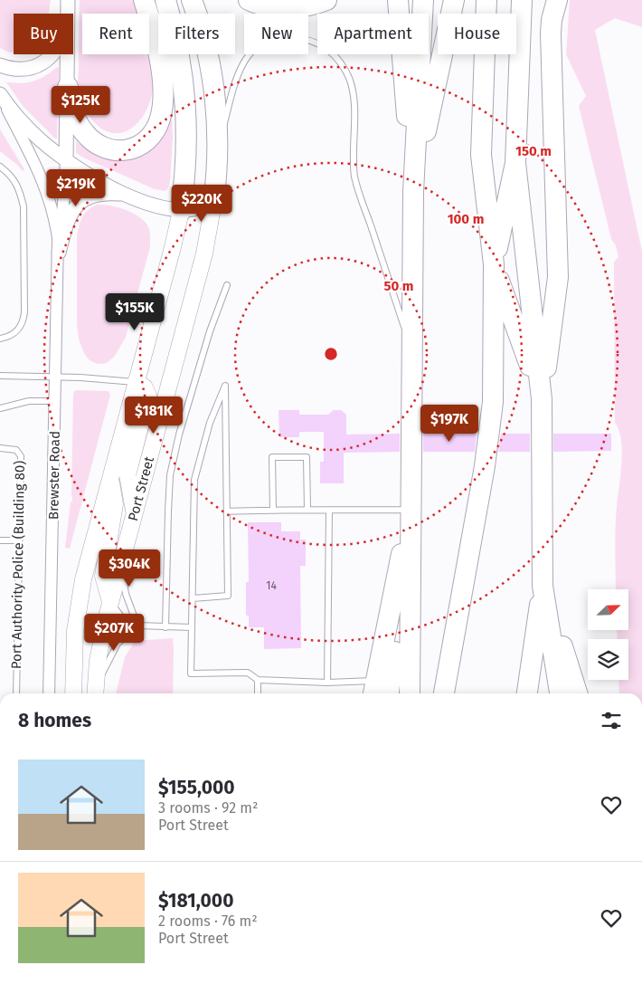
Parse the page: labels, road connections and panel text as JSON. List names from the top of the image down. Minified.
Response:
{"streets":{"main road":["Port Street"],"street":["Brewster Road"],"lane":["Port Authority Police (Building 80)"]},"crossings":[["Brewster Road","Port Street"]],"house_numbers":["14"],"north":"top right","page":{"chip":["Buy","Rent","Filters","New","Apartment","House"],"price":["$125K","$219K","$220K","$155K","$181K","$197K","$304K","$207K"],"heading":"8 homes","list":[{"name":"$155,000","note":"3 rooms · 92 m² · Port Street"},{"name":"$181,000","note":"2 rooms · 76 m² · Port Street"}]},"rings":["150 m","100 m","50 m"]}
